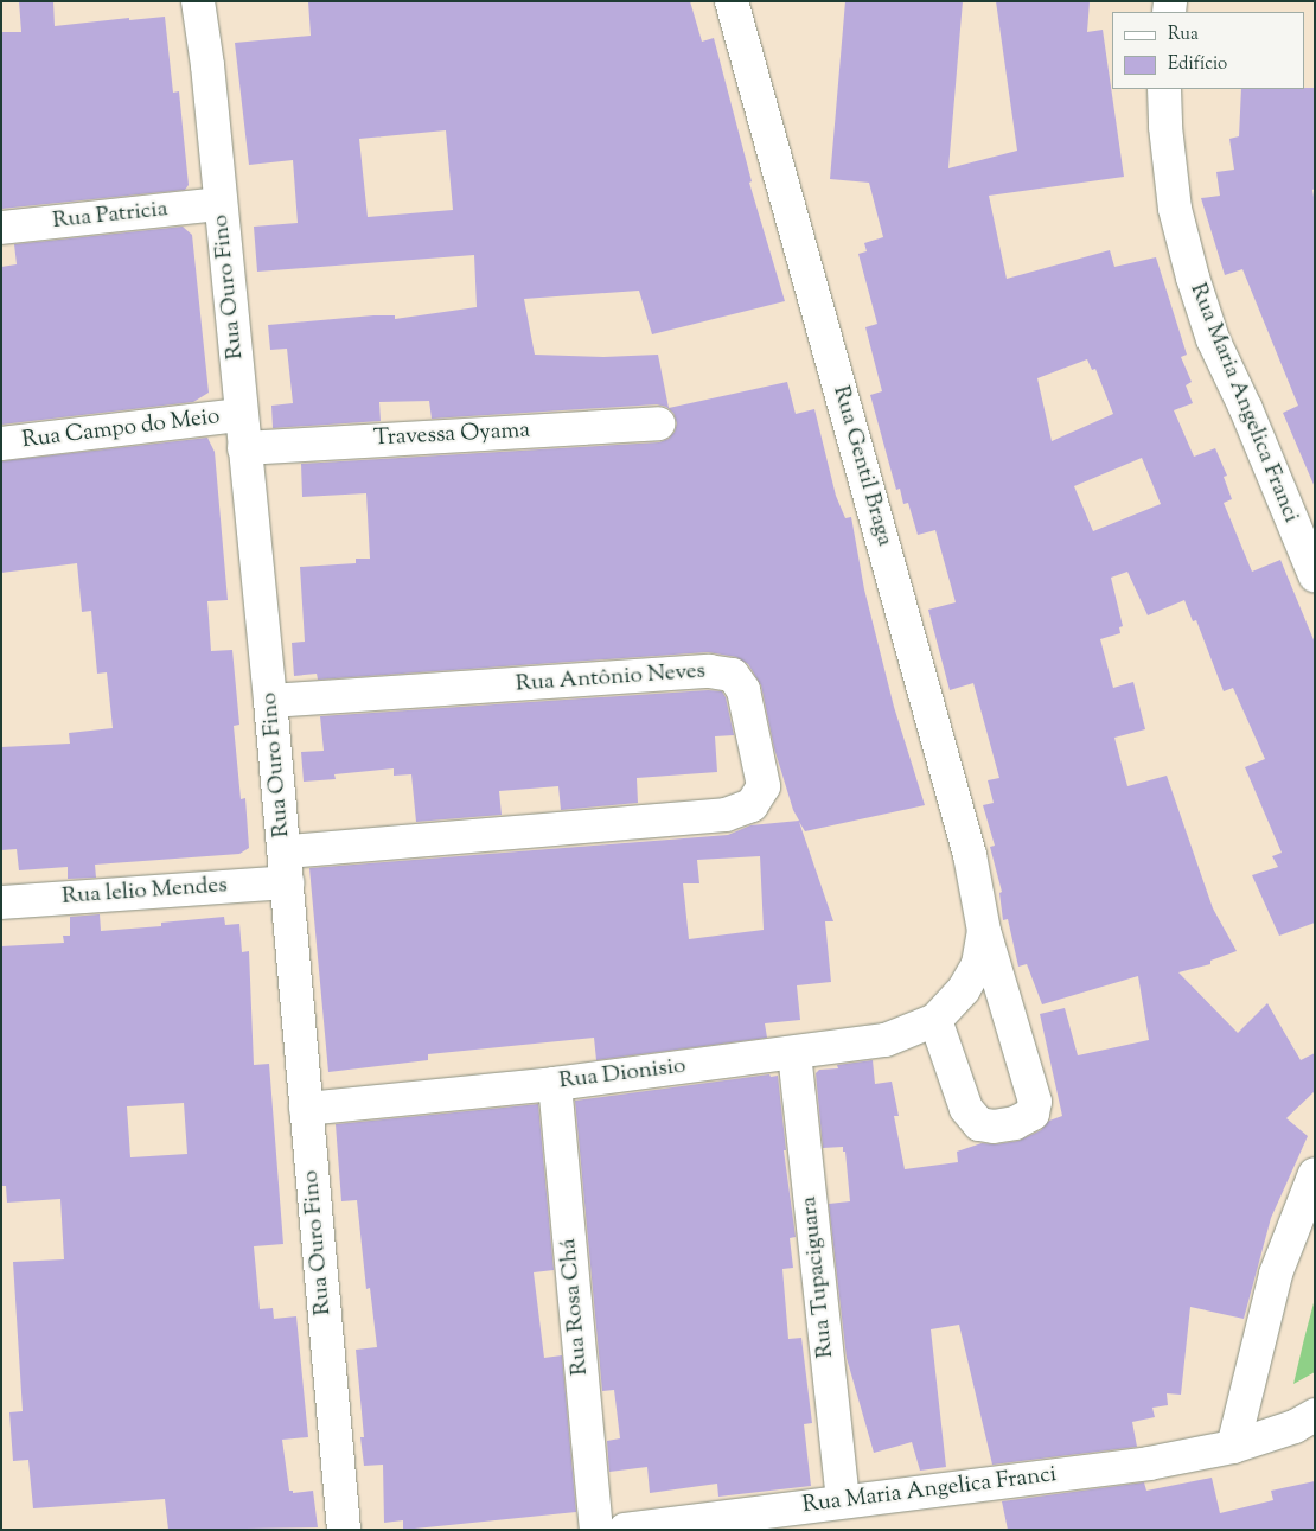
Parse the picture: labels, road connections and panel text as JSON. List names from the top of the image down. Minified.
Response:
{"streets":{"street":["Rua Patricia","Rua Ouro Fino","Rua Maria Angelica Franci","Rua Campo do Meio","Travessa Oyama","Rua Gentil Braga","Rua Antônio Neves","Rua lelio Mendes","Rua Dionisio","Rua Tupaciguara","Rua Rosa Chá"]},"crossings":[["Rua Patricia","Rua Ouro Fino"],["Rua Ouro Fino","Rua Campo do Meio"],["Rua Ouro Fino","Travessa Oyama"],["Rua Ouro Fino","Rua Antônio Neves"],["Rua Ouro Fino","Rua lelio Mendes"],["Rua Ouro Fino","Rua Dionisio"],["Rua Maria Angelica Franci","Rua Tupaciguara"],["Rua Gentil Braga","Rua Dionisio"],["Rua Antônio Neves","Rua lelio Mendes"],["Rua Dionisio","Rua Tupaciguara"],["Rua Dionisio","Rua Rosa Chá"]],"legend":["Rua","Edifício"]}
